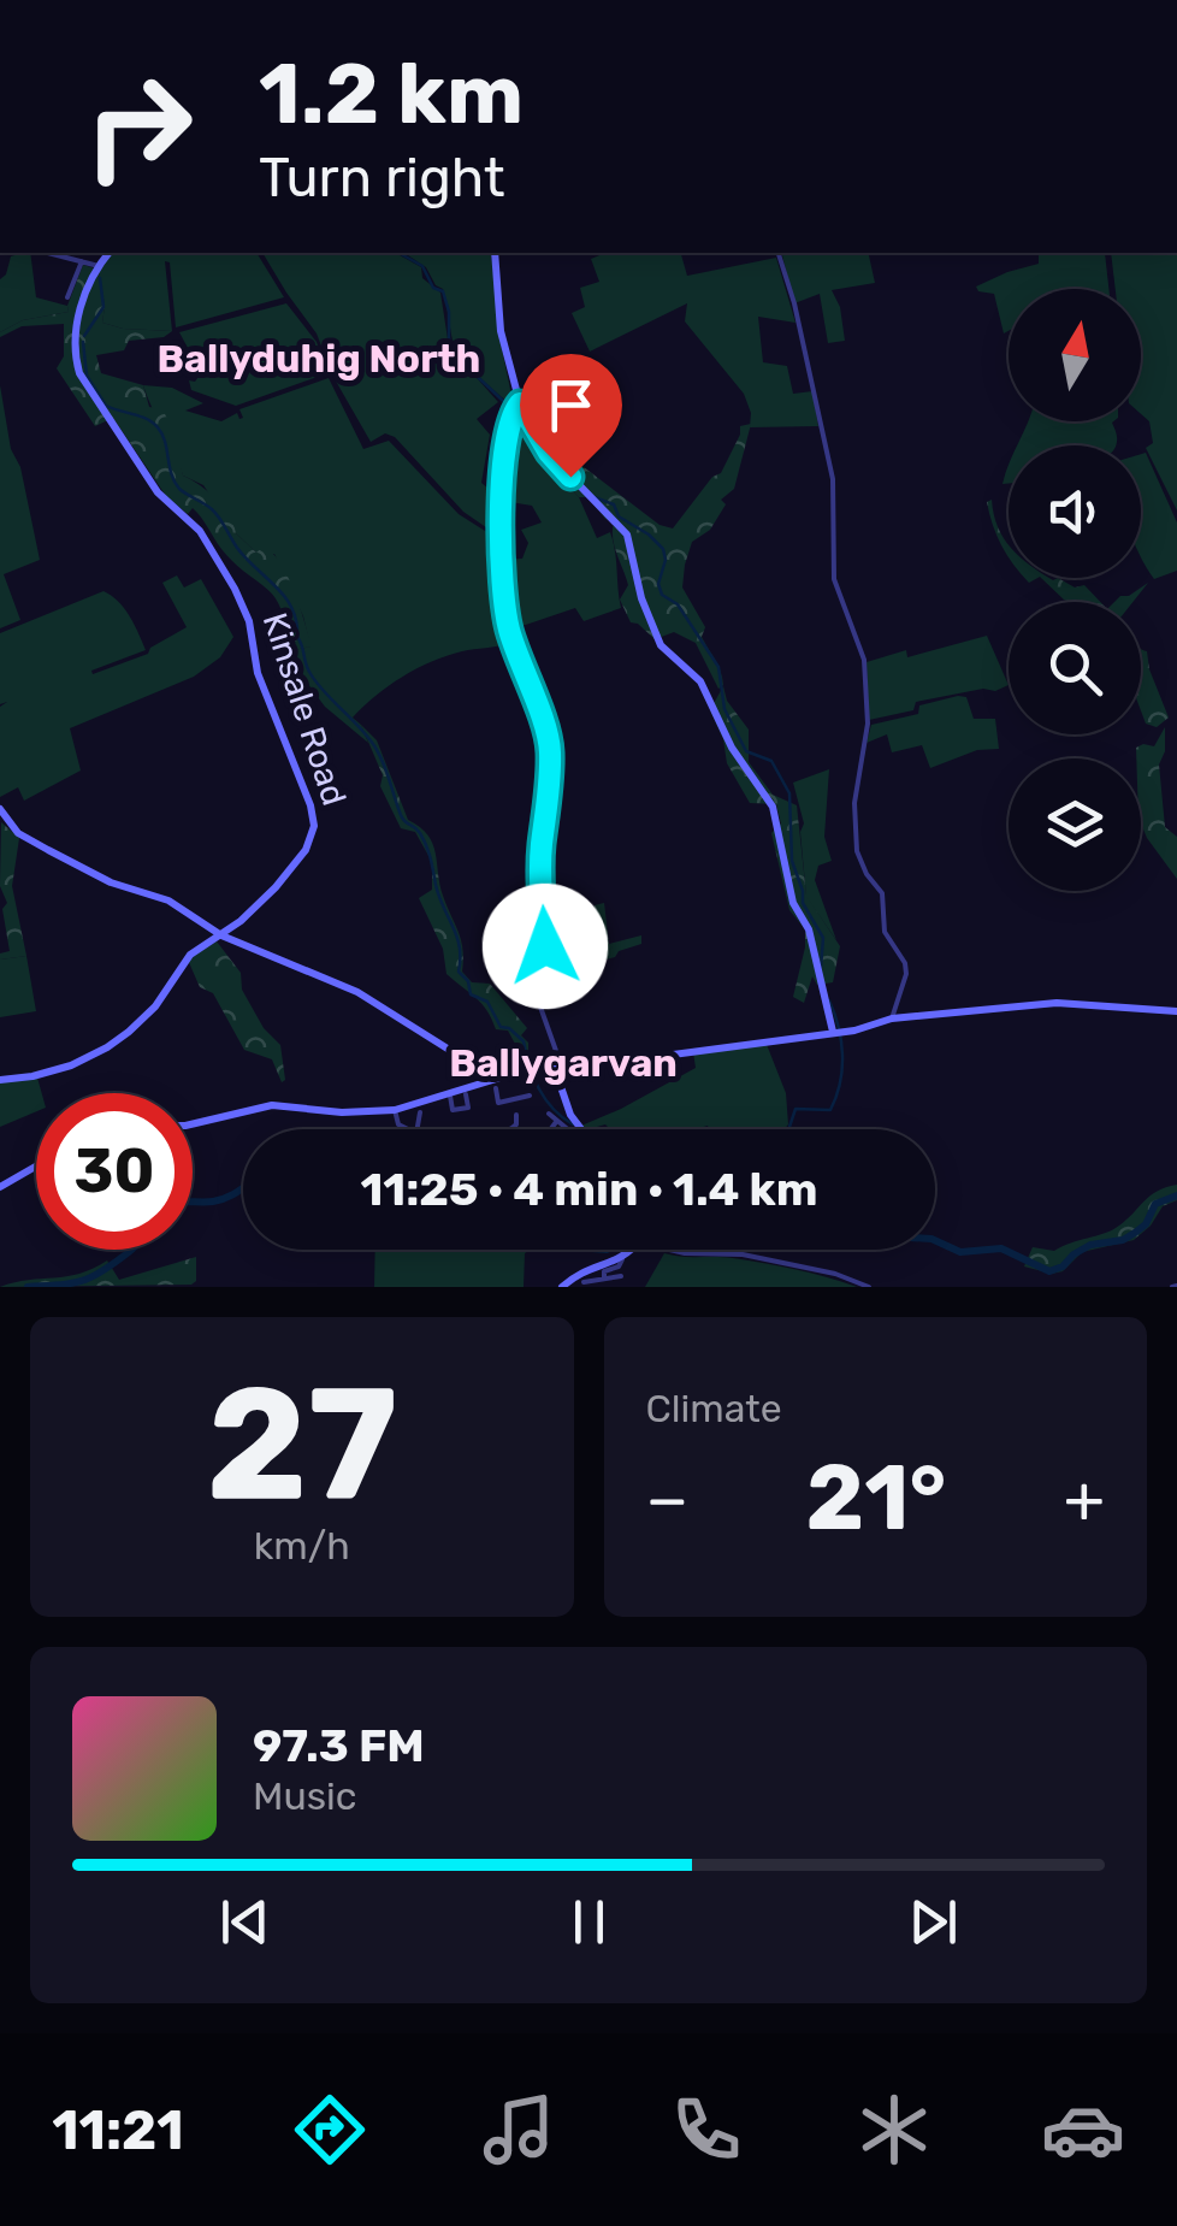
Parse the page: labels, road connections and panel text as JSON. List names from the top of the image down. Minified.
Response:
{"streets":{"main road":["Kinsale Road"]},"districts":["Ballyduhig North","Ballygarvan"],"north":"top","page":{"turn":["1.2 km","Turn right"],"limit":"30","trip":"11:25 · 4 min · 1.4 km","tile":[["27","km/h"],"Climate"],"heat":["−","21°","+"],"song":["97.3 FM","Music"],"tabs":"11:21"}}
